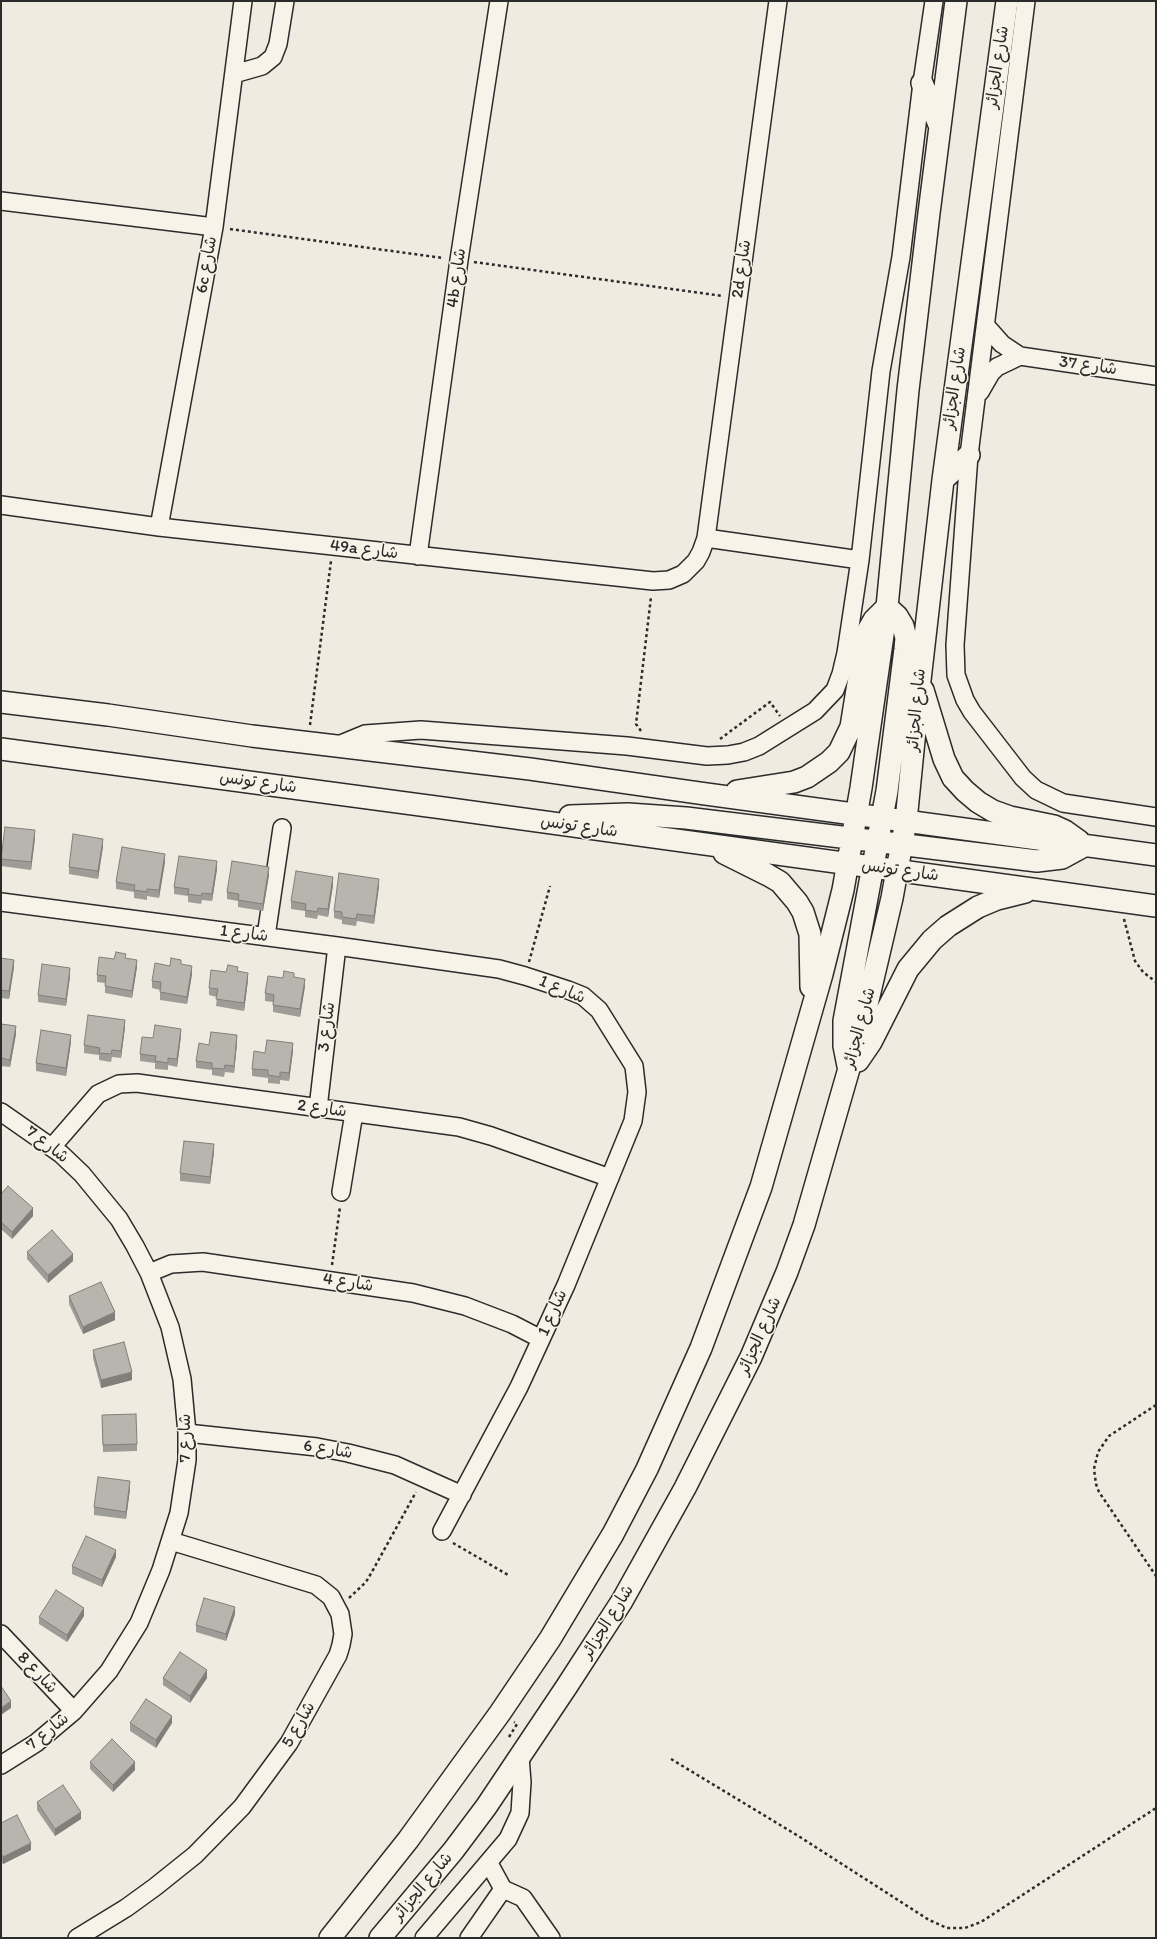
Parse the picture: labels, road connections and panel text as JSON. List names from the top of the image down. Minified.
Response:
{"streets":{"main road":["شارع الجزائر","شارع تونس"],"street":["6c شارع","2d شارع","4b شارع","شارع 37","49a شارع","شارع 1","شارع 3","شارع 2","شارع 7","شارع 4","شارع 6","شارع 8","شارع 5"]},"crossings":[["شارع الجزائر","شارع تونس"],["6c شارع","49a شارع"],["2d شارع","49a شارع"],["4b شارع","49a شارع"],["شارع 1","شارع 3"],["شارع 1","شارع 2"],["شارع 1","شارع 4"],["شارع 1","شارع 6"],["شارع 3","شارع 2"],["شارع 2","شارع 7"],["شارع 7","شارع 4"],["شارع 7","شارع 6"],["شارع 7","شارع 8"],["شارع 7","شارع 5"]]}
